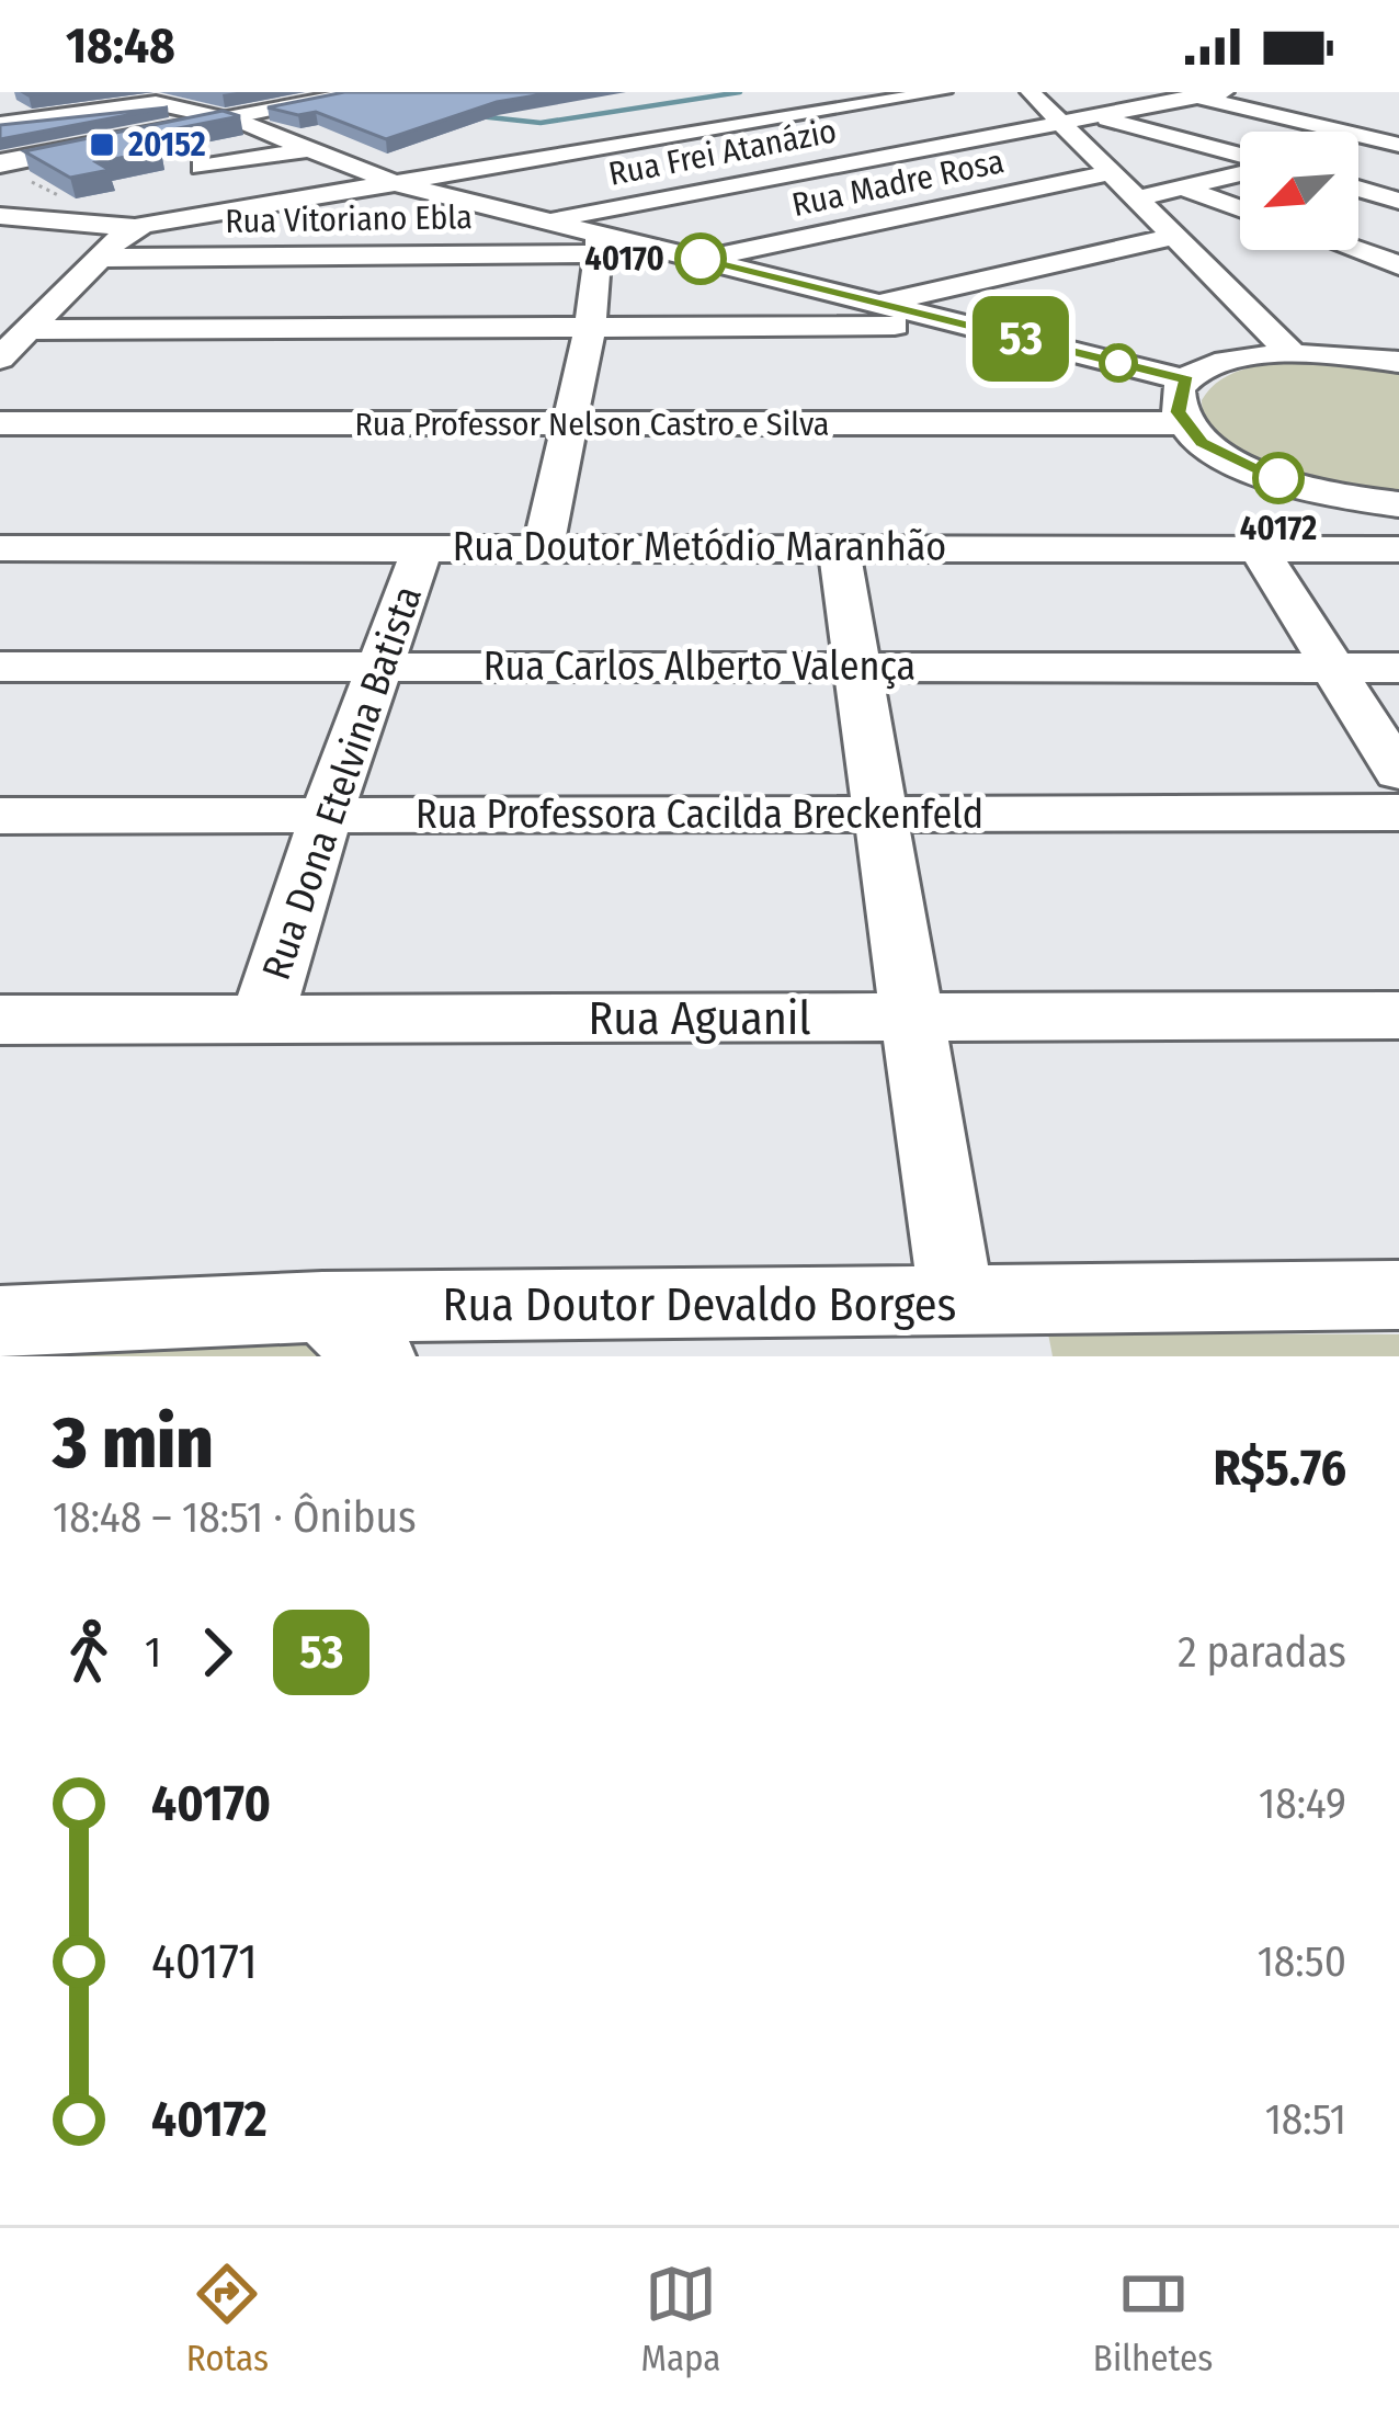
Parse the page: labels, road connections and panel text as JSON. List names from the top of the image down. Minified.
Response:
{"streets":{"street":["Rua Frei Atanázio","Rua Madre Rosa","Rua Vitoriano Ebla","Rua Professor Nelson Castro e Silva","Rua Doutor Metódio Maranhão","Rua Carlos Alberto Valença","Rua Dona Etelvina Batista","Rua Professora Cacilda Breckenfeld","Rua Aguanil","Rua Doutor Devaldo Borges"]},"crossings":[["Rua Doutor Metódio Maranhão","Rua Dona Etelvina Batista"],["Rua Carlos Alberto Valença","Rua Dona Etelvina Batista"],["Rua Dona Etelvina Batista","Rua Professora Cacilda Breckenfeld"],["Rua Dona Etelvina Batista","Rua Aguanil"]],"places":{"transit":["20152"],"other":["40170","40172"]},"lines":["bus line 53"],"north":"bottom left","page":{"status":"18:48","on_map":"53","heading":["3 min","18:48 – 18:51 · Ônibus","R$5.76"],"legs":["1","53","2 paradas"],"list":[{"name":"40170","value":"18:49"},{"name":"40171","value":"18:50"},{"name":"40172","value":"18:51"}],"tabs":["Rotas","Mapa","Bilhetes"]}}
